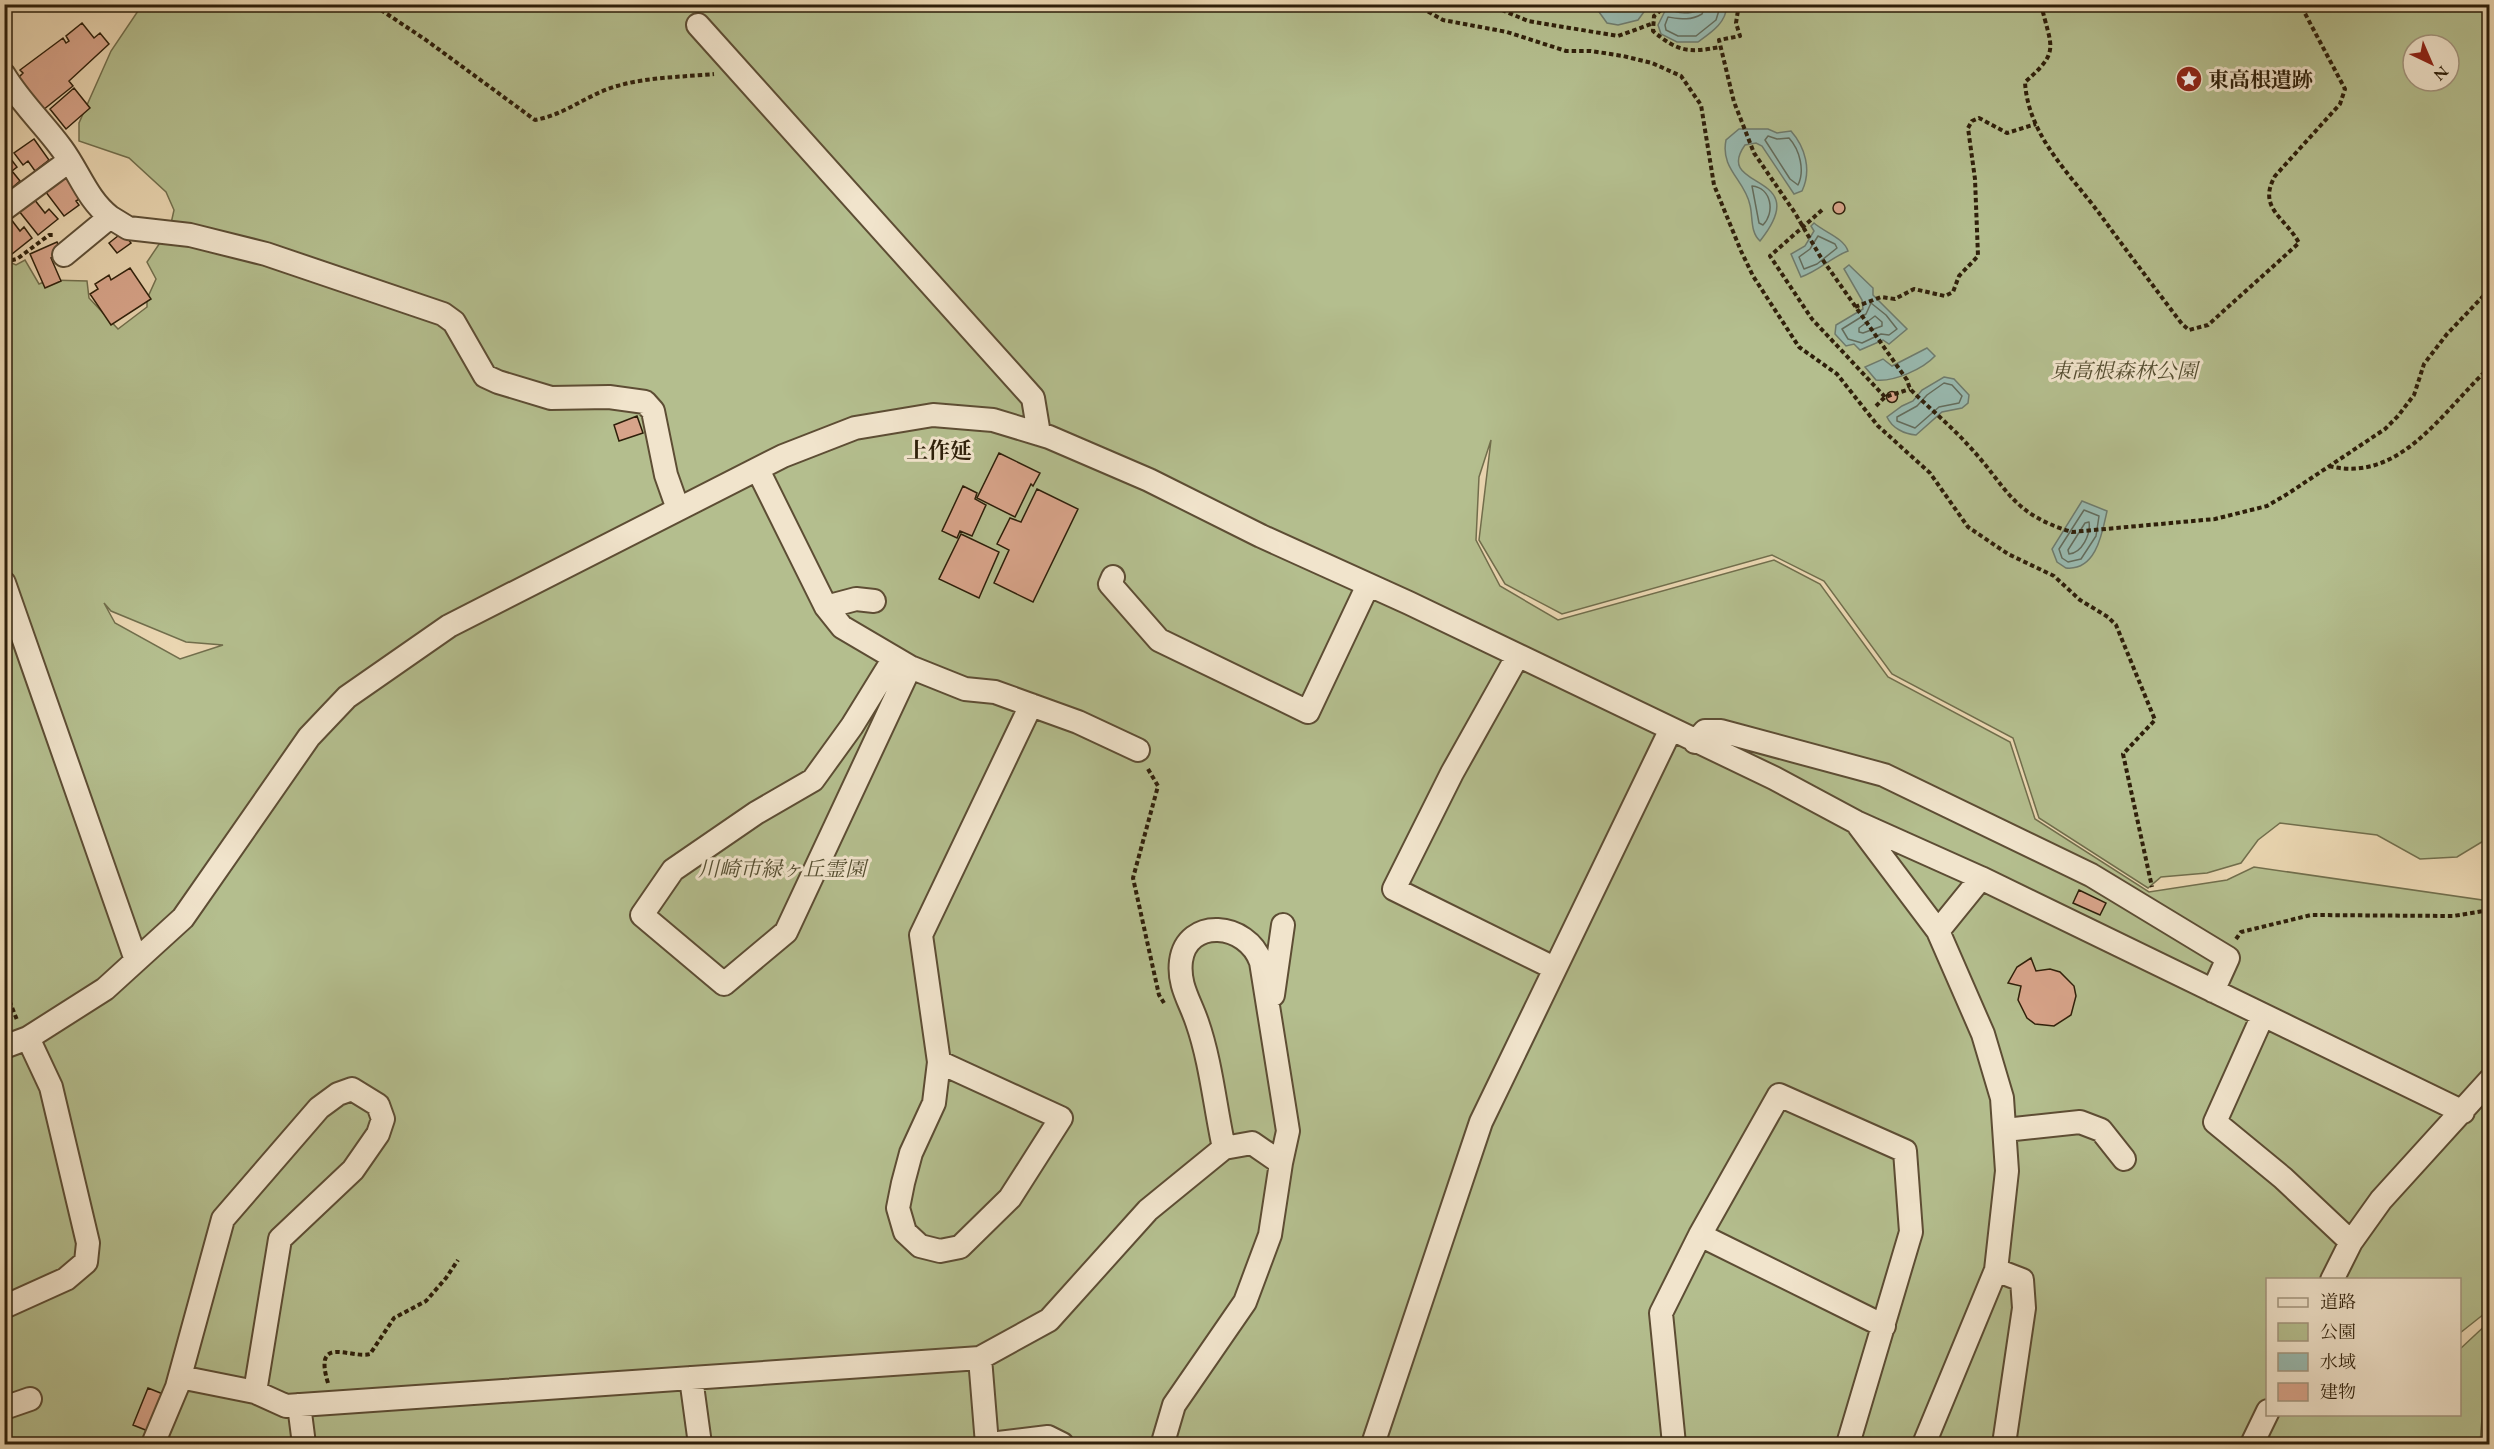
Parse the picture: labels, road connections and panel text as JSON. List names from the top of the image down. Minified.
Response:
{"districts":["上作延"],"parks":["東高根森林公園","川崎市緑ヶ丘霊園"],"places":{"place":["東高根遺跡"]},"legend":["道路","公園","水域","建物"],"north":"bottom right"}
